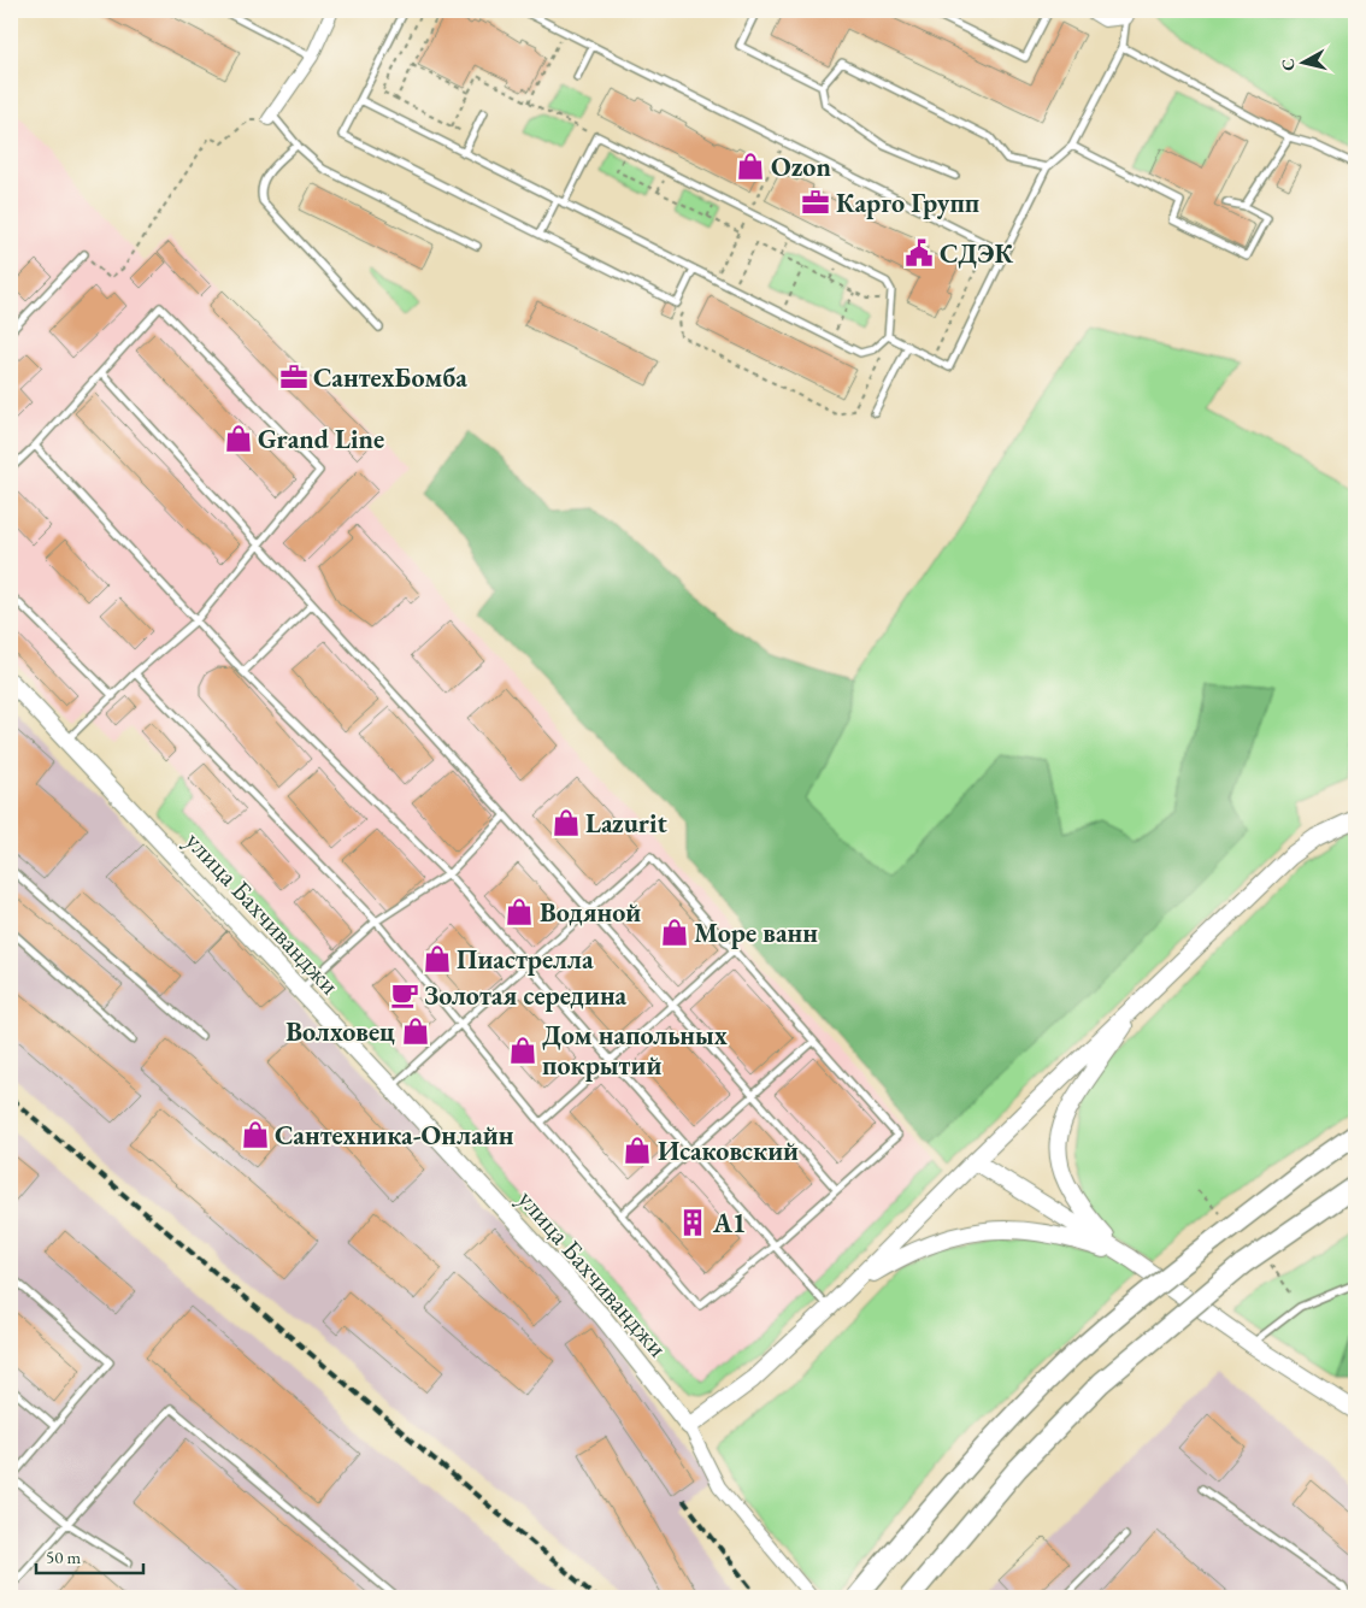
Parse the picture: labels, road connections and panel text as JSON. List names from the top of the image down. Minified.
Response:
{"streets":{"main road":["улица Бахчиванджи"]},"places":{"shop":["Ozon","Grand Line","Lazurit","Водяной","Море ванн","Пиастрелла","Волховец","Дом напольных покрытий","Сантехника-Онлайн","Исаковский"],"office":["Карго Групп","СантехБомба"],"public building":["СДЭК"],"cafe":["Золотая середина"],"building":["A1"]},"scale_bar":"50 m","north":"left"}
